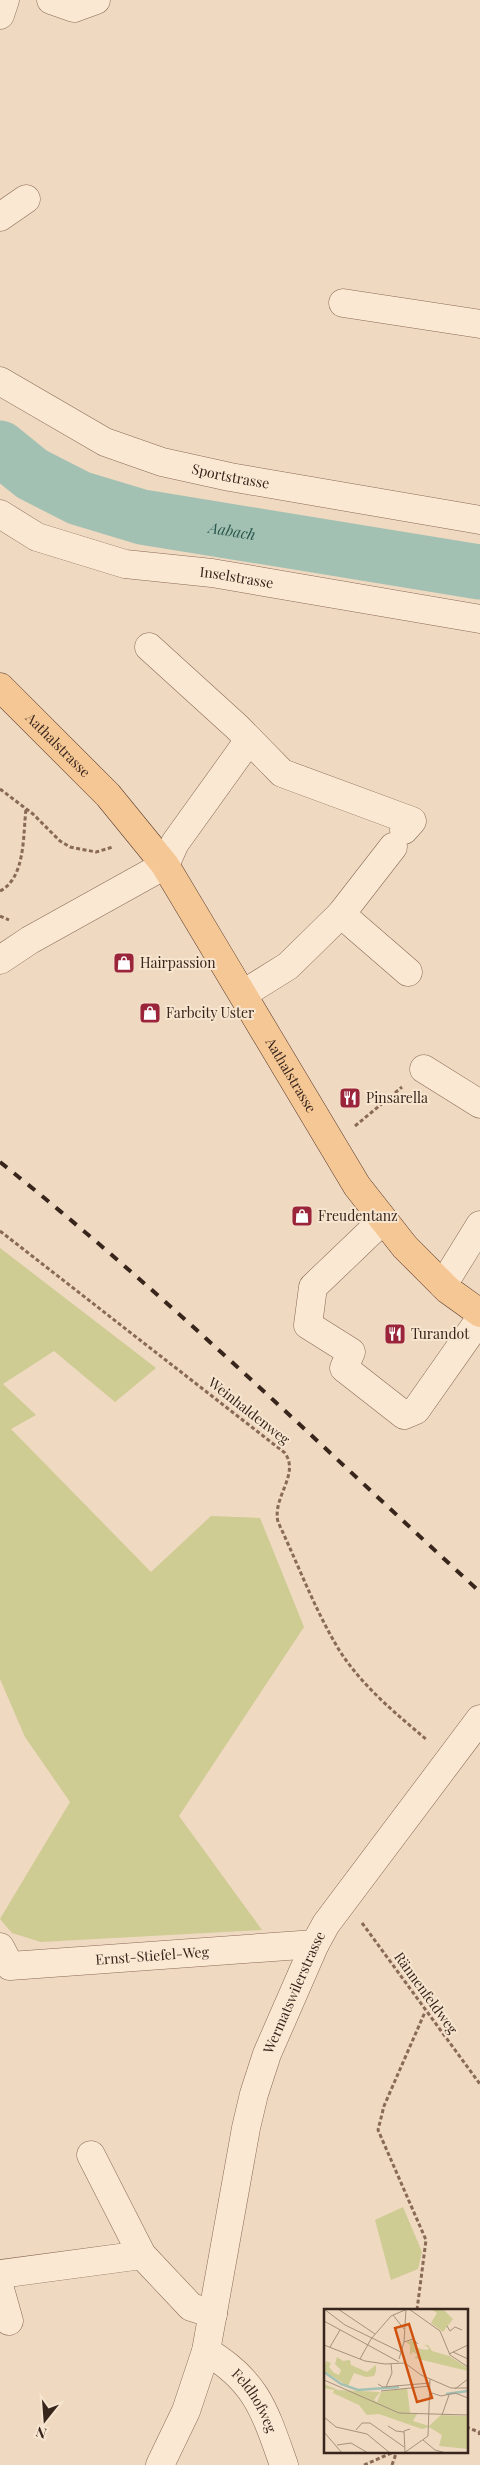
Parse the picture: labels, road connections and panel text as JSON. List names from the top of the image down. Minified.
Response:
{"streets":{"main road":["Aathalstrasse"],"street":["Sportstrasse","Inselstrasse","Ernst-Stiefel-Weg","Wermatswilerstrasse","Feldhofweg"],"path":["Weinhaldenweg","Rännenfeldweg"]},"crossings":[["Weinhaldenweg","Wermatswilerstrasse"],["Ernst-Stiefel-Weg","Wermatswilerstrasse"],["Wermatswilerstrasse","Feldhofweg"]],"water":["Aabach"],"places":{"shop":["Hairpassion","Farbcity Uster","Freudentanz"],"restaurant":["Pinsarella","Turandot"]},"north":"bottom"}
